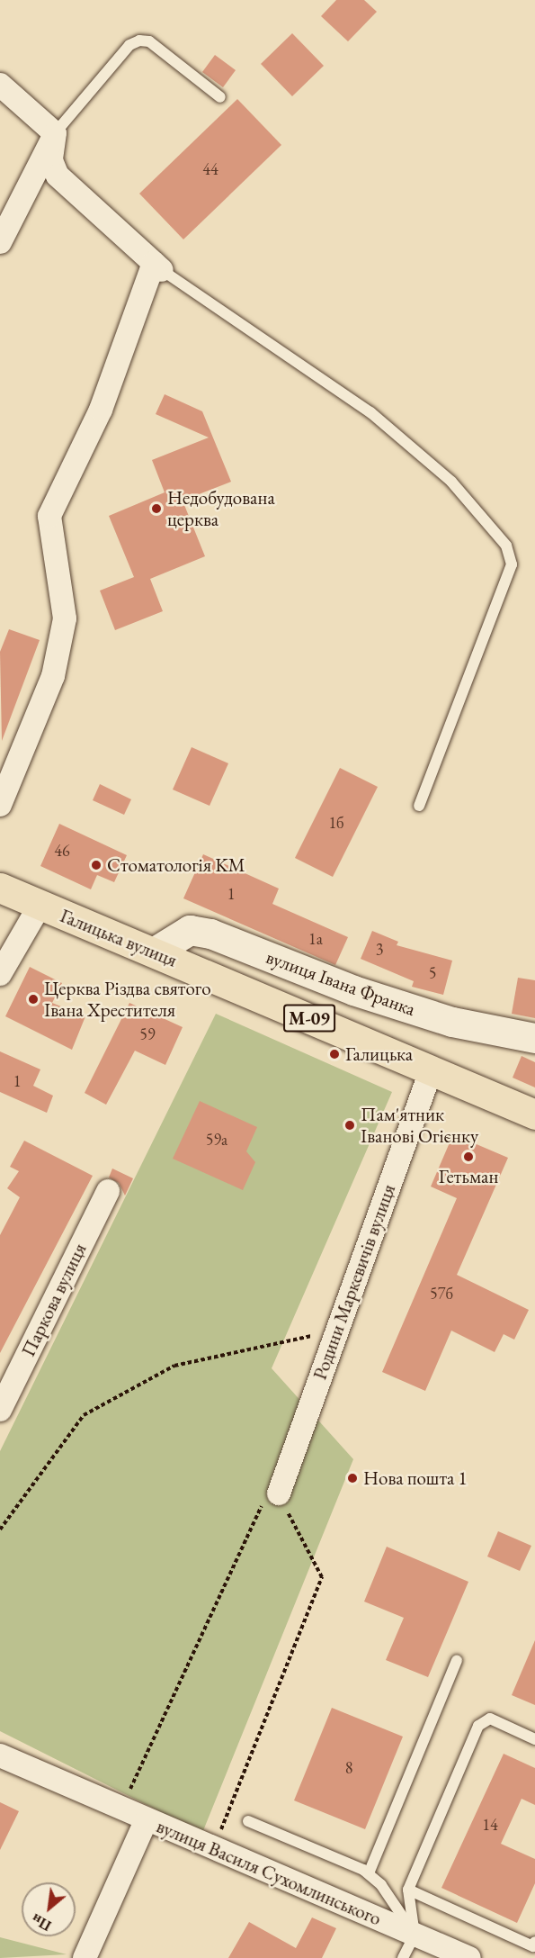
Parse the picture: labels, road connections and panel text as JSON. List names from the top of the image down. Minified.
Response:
{"streets":{"main road":["Галицька вулиця","М-09"],"street":["вулиця Івана Франка","Родини Маркевичів вулиця","Паркова вулиця","вулиця Василя Сухомлинського"]},"crossings":[["Галицька вулиця","вулиця Івана Франка"],["Галицька вулиця","Родини Маркевичів вулиця"]],"places":["Недобудована церква","Стоматологія KM","Церква Різдва святого Івана Хрестителя","Галицька","Пам'ятник Іванові Огієнку","Гетьман","Нова пошта 1"],"house_numbers":["44","1б","46","1","1а","3","5","59","1","59а","57б","8","14"],"north":"bottom left"}
